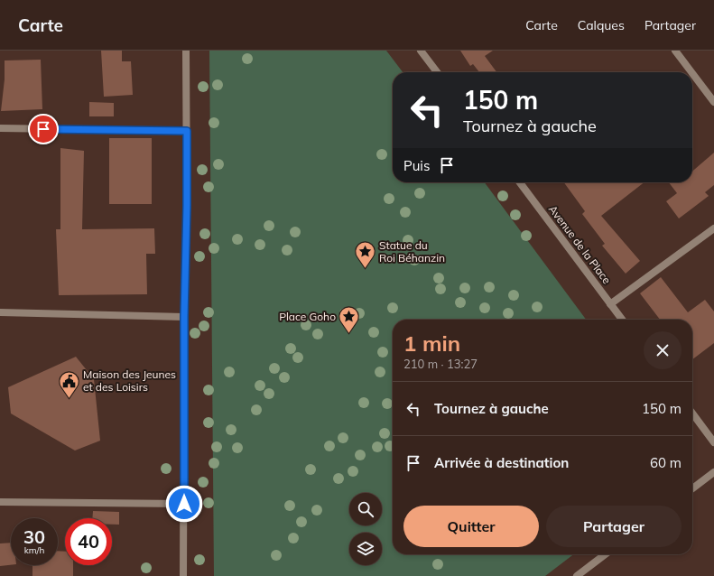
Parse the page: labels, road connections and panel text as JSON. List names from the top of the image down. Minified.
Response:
{"streets":{"street":["Avenue de la Place"]},"places":{"place":["Statue du Roi Béhanzin","Place Goho"],"public building":["Maison des Jeunes et des Loisirs"]},"page":{"header":"Carte","nav":["Carte","Calques","Partager"],"turn":["150 m","Tournez à gauche"],"then":"Puis","heading":["1 min","210 m · 13:27"],"list":[{"name":"Tournez à gauche","value":"150 m"},{"name":"Arrivée à destination","value":"60 m"}],"buttons":["Quitter","Partager"],"speed":"30 km/h","limit":"40"}}
